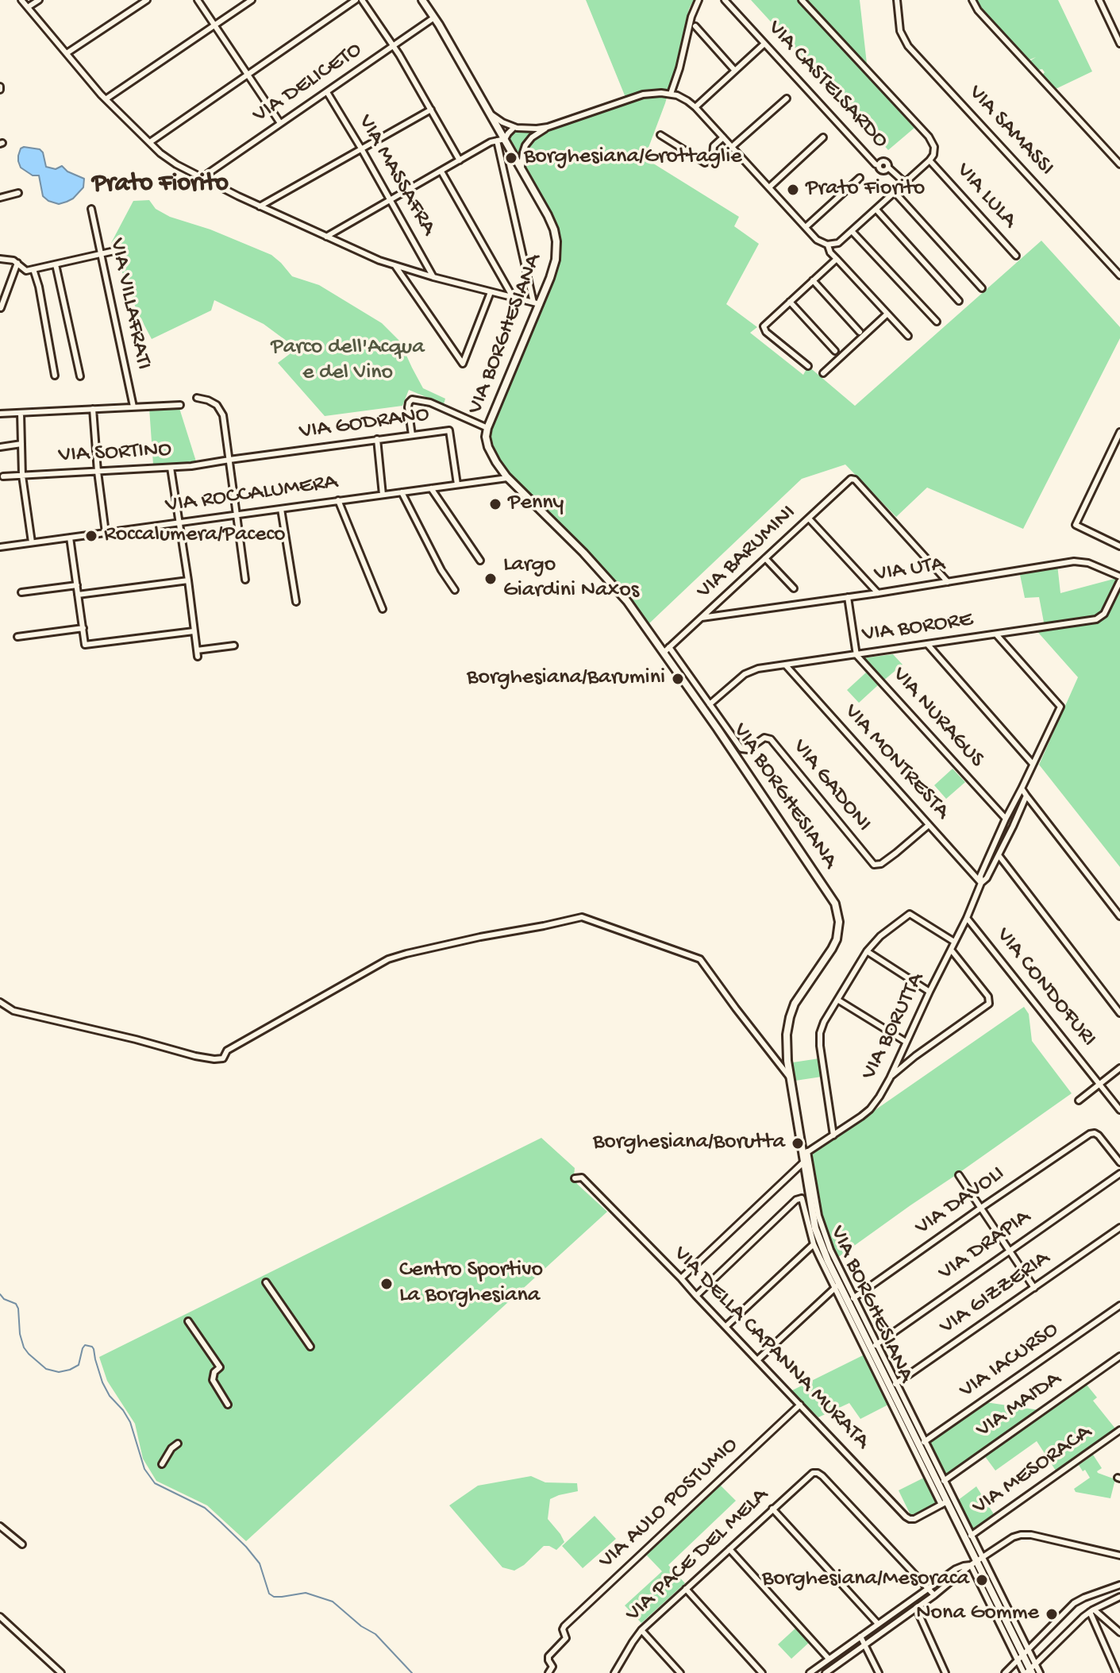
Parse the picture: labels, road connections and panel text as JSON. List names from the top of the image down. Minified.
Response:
{"streets":{"street":["VIA DELICETO","VIA CASTELSARDO","VIA SAMASSI","VIA MASSAFRA","VIA LULA","VIA VILLAFRATI","VIA BORGHESIANA","VIA GODRANO","VIA SORTINO","VIA ROCCALUMERA","VIA BARUMINI","VIA UTA","VIA BORORE","VIA NURAGUS","VIA MONTRESTA","VIA GADONI","VIA CONDOFURI","VIA BORUTTA","VIA DAVOLI","VIA DRAPIA","VIA GIZZERIA","VIA DELLA CAPANNA MURATA","VIA IACURSO","VIA MAIDA","VIA MESORACA","VIA AULO POSTUMIO","VIA PACE DEL MELA"]},"crossings":[["VIA DELICETO","VIA MASSAFRA"],["VIA DELICETO","VIA BORGHESIANA"],["VIA BORGHESIANA","VIA ROCCALUMERA"],["VIA BORGHESIANA","VIA BARUMINI"],["VIA BORGHESIANA","VIA GADONI"],["VIA BORGHESIANA","VIA BORUTTA"],["VIA BORGHESIANA","VIA DAVOLI"],["VIA BORGHESIANA","VIA DRAPIA"],["VIA BORGHESIANA","VIA GIZZERIA"],["VIA BORGHESIANA","VIA DELLA CAPANNA MURATA"],["VIA BORGHESIANA","VIA IACURSO"],["VIA BORGHESIANA","VIA MAIDA"],["VIA BORGHESIANA","VIA MESORACA"],["VIA GODRANO","VIA SORTINO"],["VIA GODRANO","VIA ROCCALUMERA"],["VIA BARUMINI","VIA UTA"],["VIA BARUMINI","VIA GADONI"],["VIA UTA","VIA BORORE"],["VIA BORORE","VIA NURAGUS"],["VIA BORORE","VIA MONTRESTA"],["VIA BORORE","VIA GADONI"],["VIA BORORE","VIA BORUTTA"],["VIA NURAGUS","VIA BORUTTA"],["VIA MONTRESTA","VIA GADONI"],["VIA MONTRESTA","VIA BORUTTA"],["VIA CONDOFURI","VIA BORUTTA"],["VIA BORUTTA","VIA DELLA CAPANNA MURATA"],["VIA DELLA CAPANNA MURATA","VIA AULO POSTUMIO"]],"districts":["Prato Fiorito"],"parks":["Parco dell'Acqua e del Vino"],"places":["Borghesiana/Grottaglie","Prato Fiorito","Penny","Roccalumera/Paceco","Largo Giardini Naxos","Borghesiana/Barumini","Borghesiana/Borutta","Centro Sportivo La Borghesiana","Borghesiana/Mesoraca","Nona Gomme"]}
